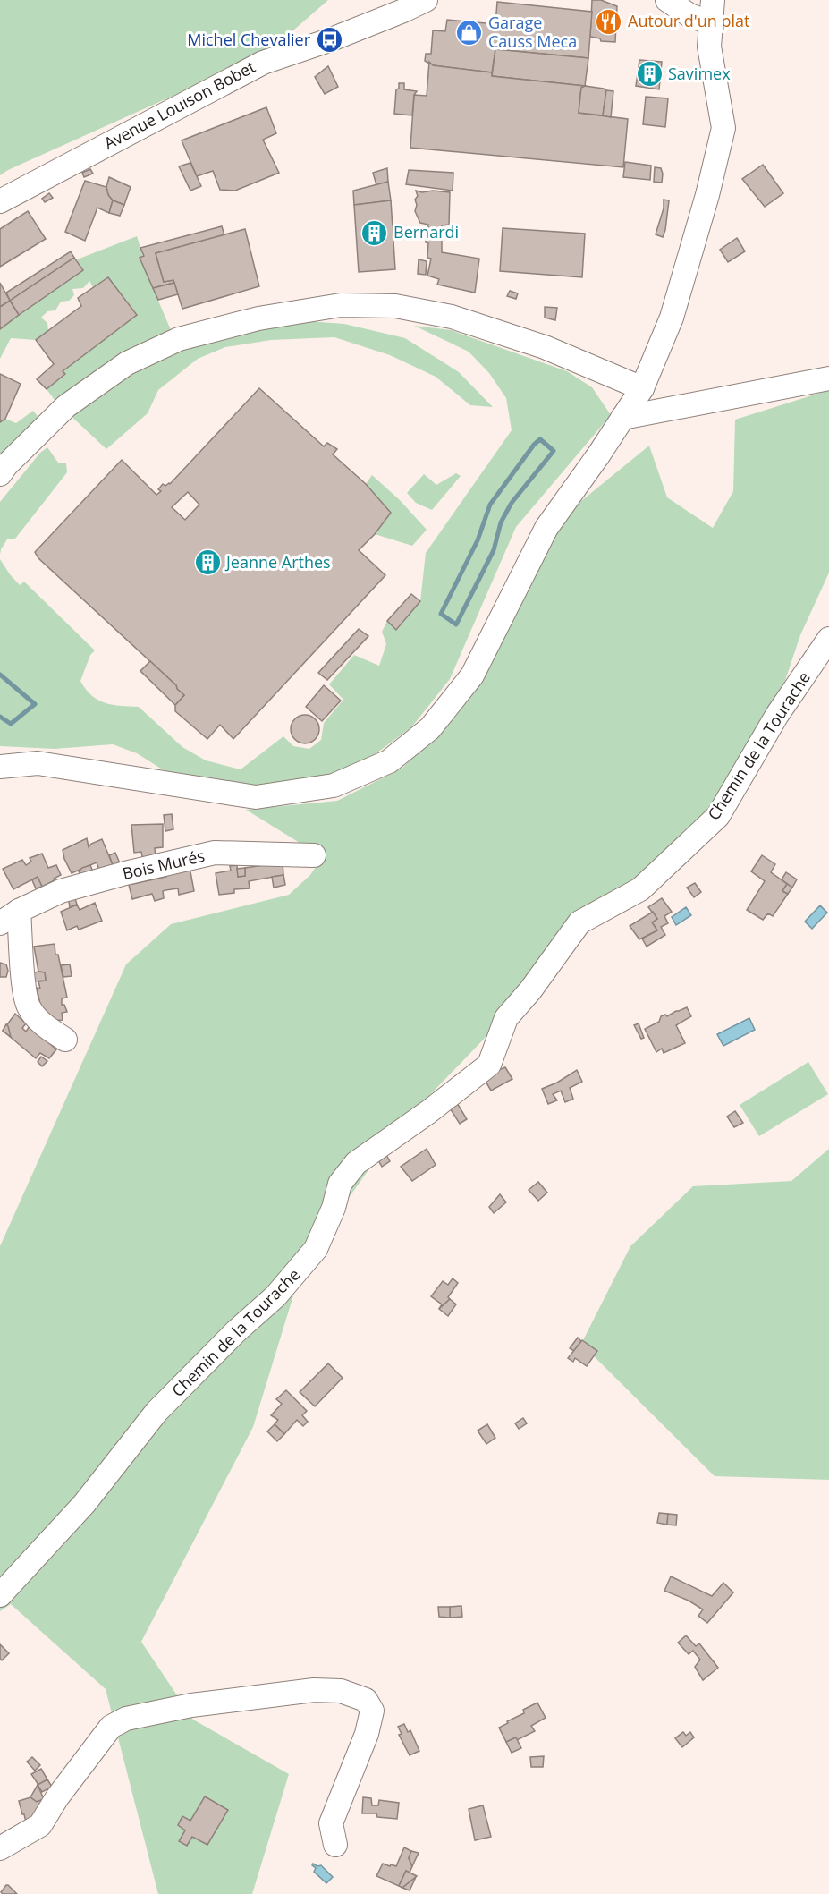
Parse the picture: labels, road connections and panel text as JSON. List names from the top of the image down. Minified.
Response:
{"streets":{"street":["Avenue Louison Bobet","Chemin de la Tourache","Bois Murés"]},"places":{"restaurant":["Autour d'un plat"],"shop":["Garage Causs Meca"],"bus stop":["Michel Chevalier"],"building":["Savimex","Bernardi","Jeanne Arthes"]}}
